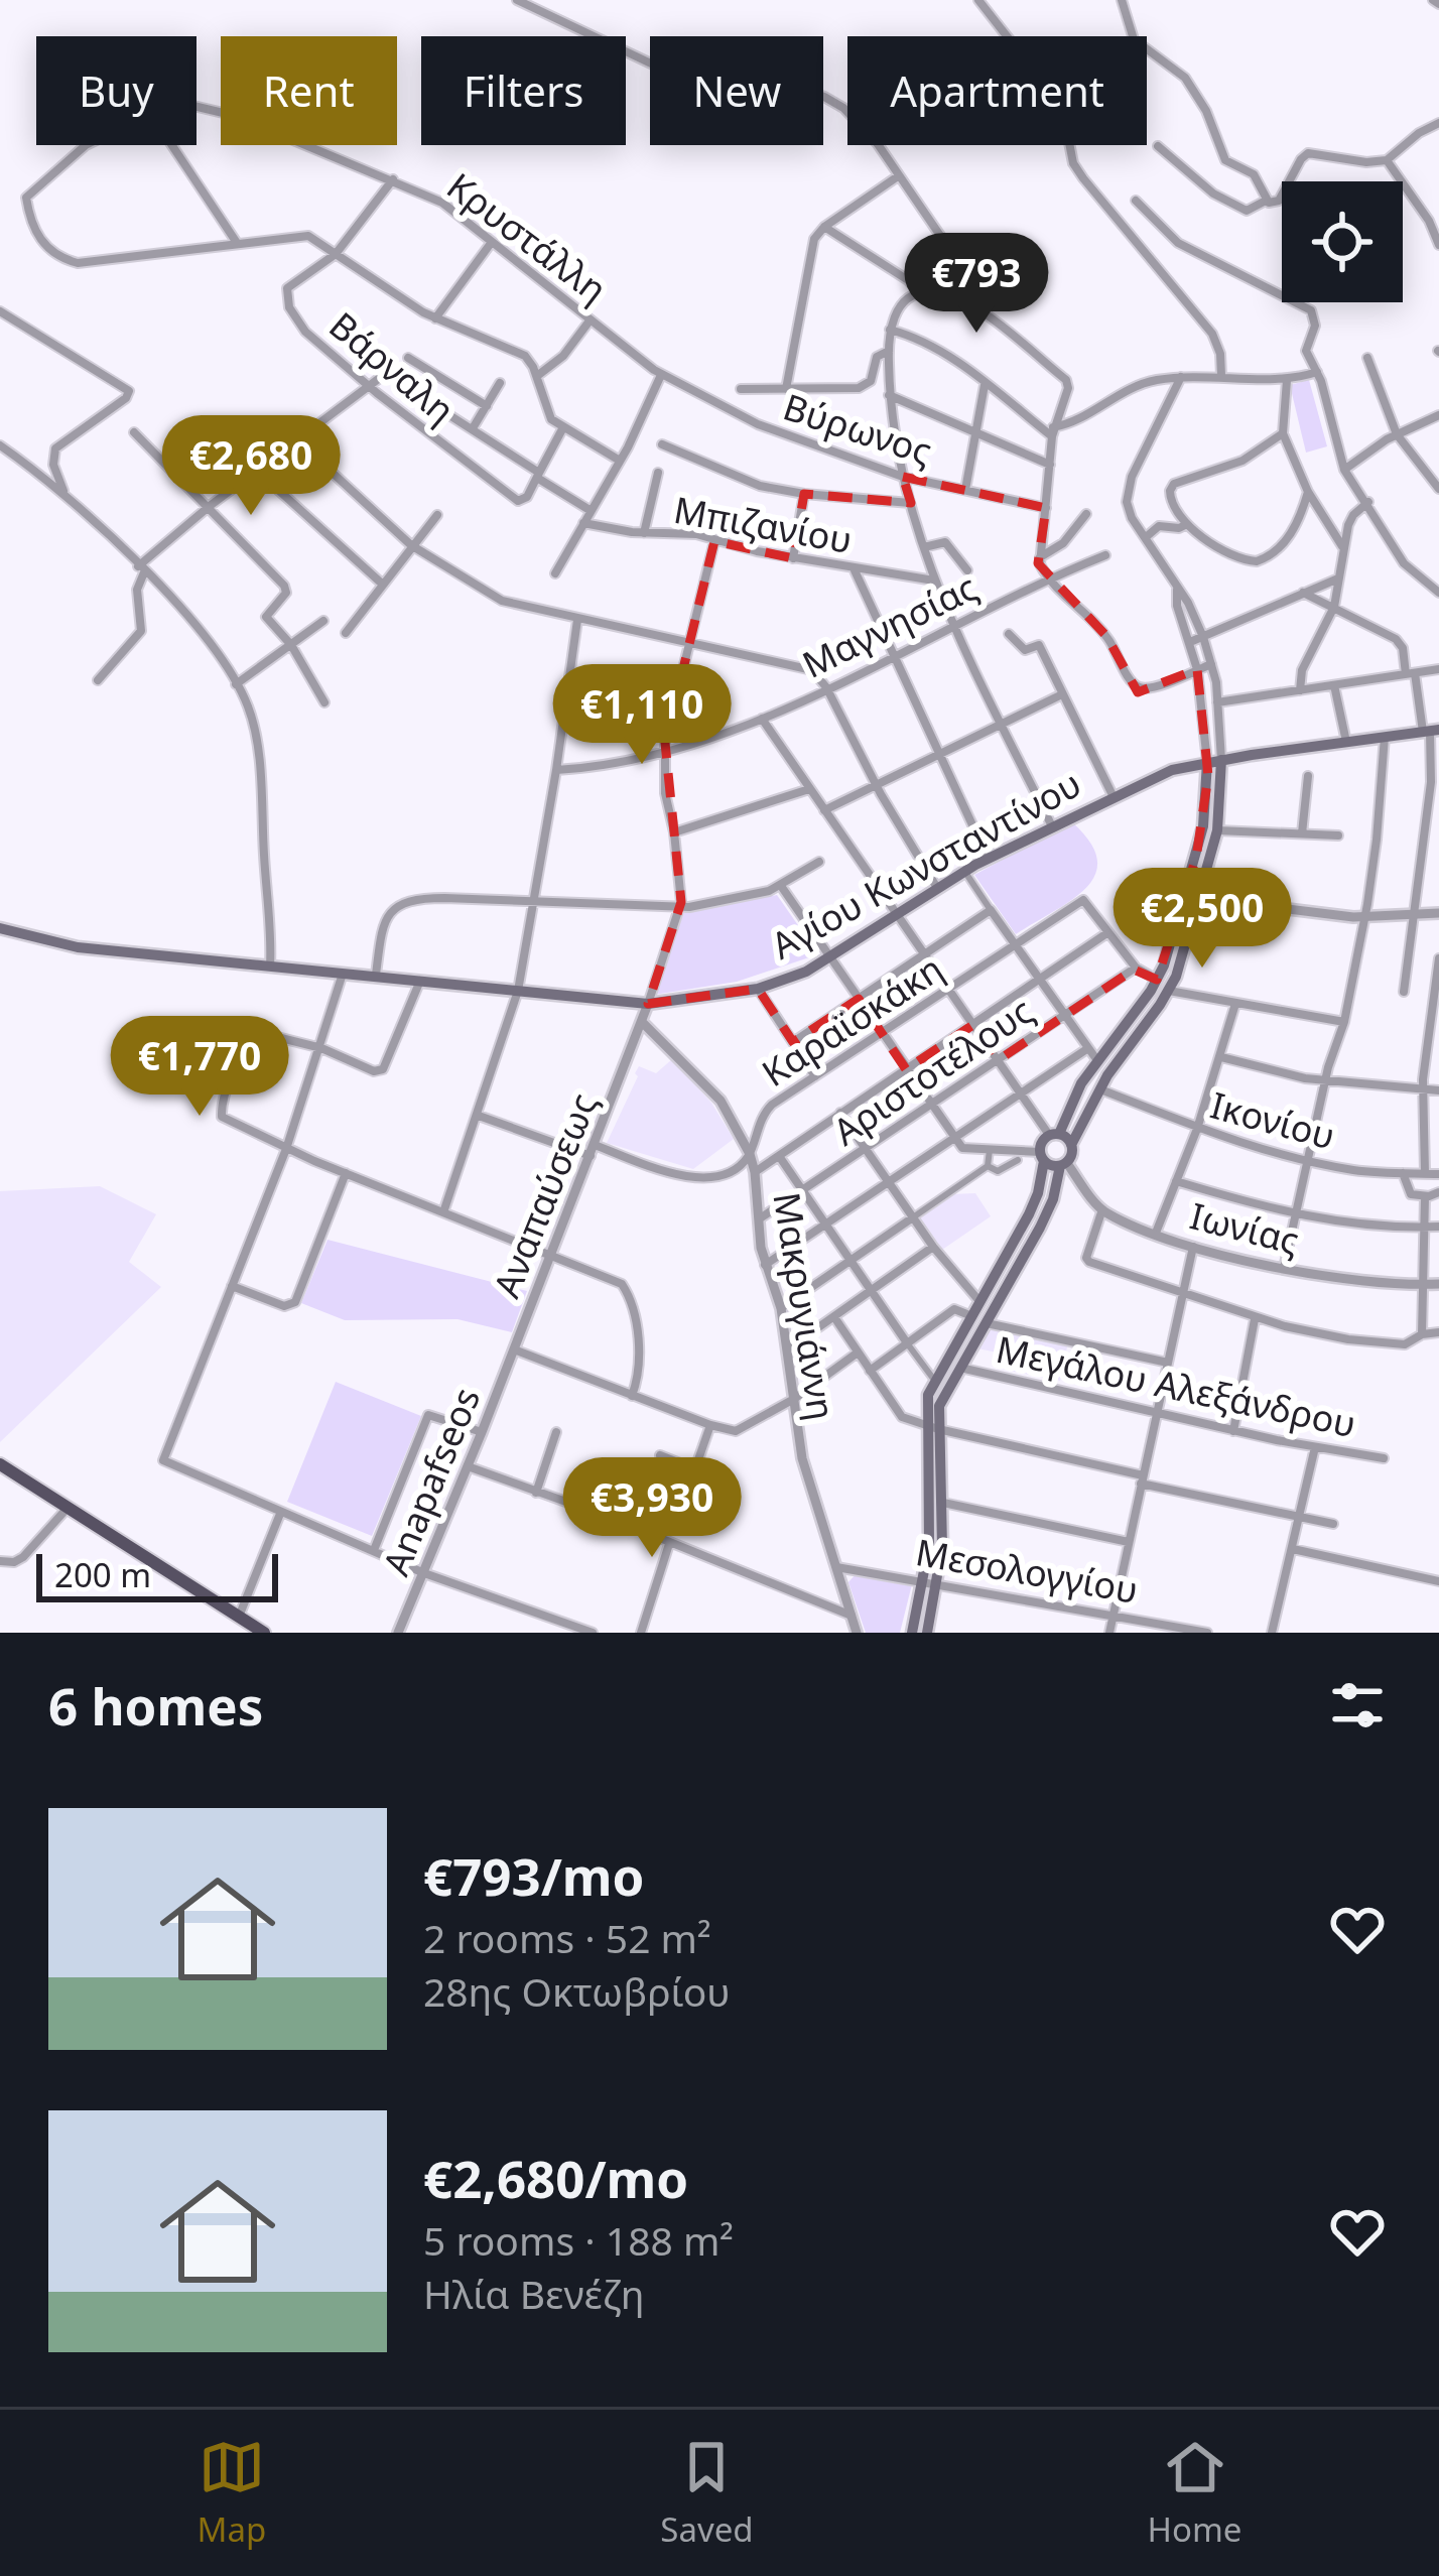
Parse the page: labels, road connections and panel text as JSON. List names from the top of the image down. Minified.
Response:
{"streets":{"main road":["Αγίου Κωνσταντίνου"],"street":["Κρυστάλλη","Βάρναλη","Βύρωνος","Μπιζανίου","Μαγνησίας","Καραϊσκάκη","Αριστοτέλους","Ικονίου","Αναπαύσεως","Ιωνίας","Μακρυγιάννη","Μεγάλου Αλεξάνδρου","Anapafseos","Μεσολογγίου"]},"crossings":[["Κρυστάλλη","Βάρναλη"],["Κρυστάλλη","Βύρωνος"],["Καραϊσκάκη","Μακρυγιάννη"],["Αριστοτέλους","Μακρυγιάννη"],["Αναπαύσεως","Μακρυγιάννη"],["Αναπαύσεως","Anapafseos"],["Μακρυγιάννη","Μεσολογγίου"]],"scale_bar":"200 m","page":{"chip":["Buy","Rent","Filters","New","Apartment"],"price":["€793","€2,680","€1,110","€2,500","€1,770","€3,930"],"scale":"200 m","heading":"6 homes","list":[{"name":"€793/mo","note":"2 rooms · 52 m² · 28ης Οκτωβρίου"},{"name":"€2,680/mo","note":"5 rooms · 188 m² · Ηλία Βενέζη"}],"tabs":["Map","Saved","Home"]}}
